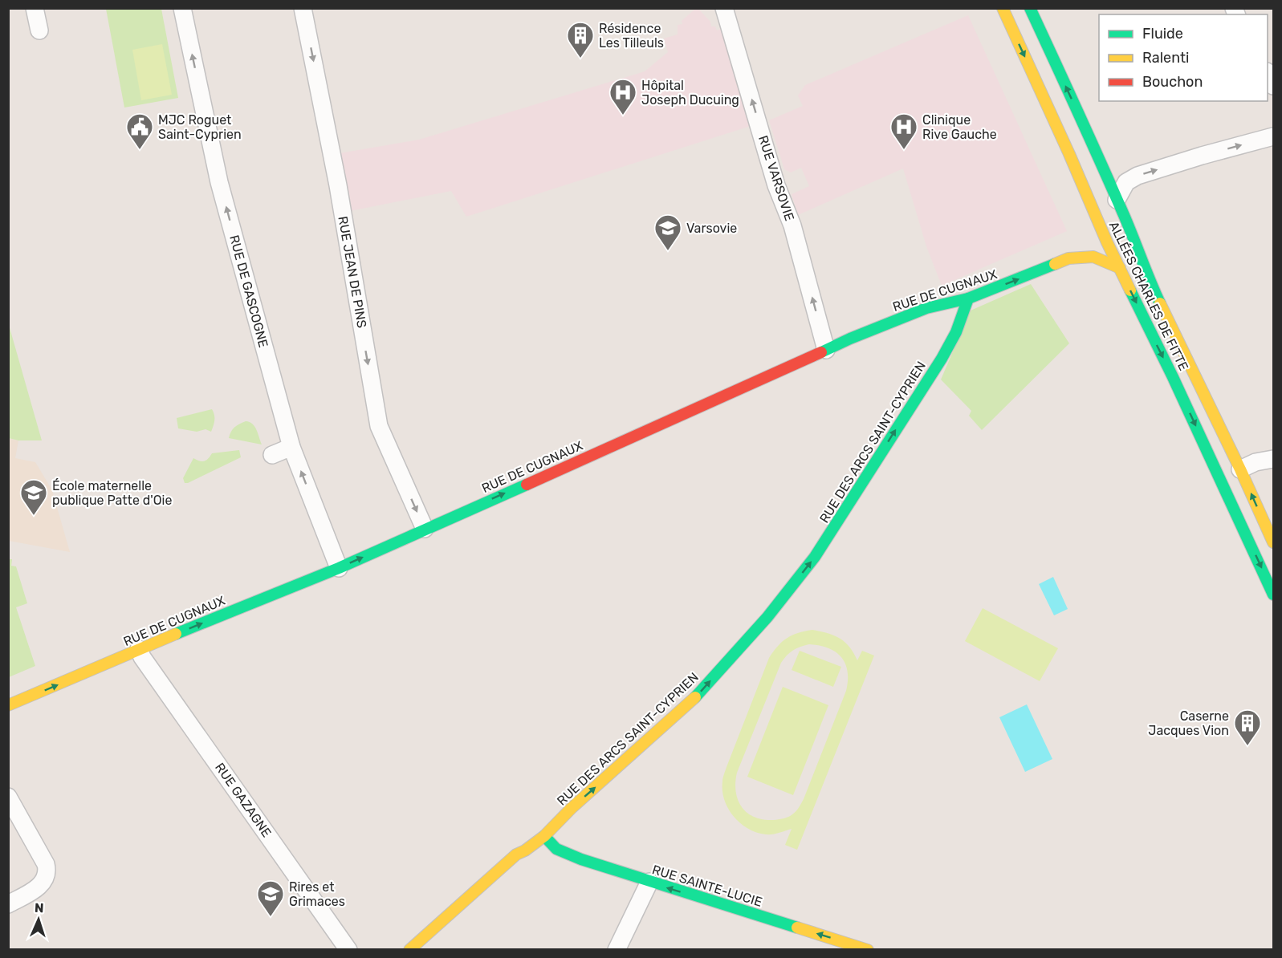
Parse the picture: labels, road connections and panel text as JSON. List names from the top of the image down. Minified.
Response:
{"streets":{"street":["RUE VARSOVIE","RUE JEAN DE PINS","RUE DE CUGNAUX","RUE DE GASCOGNE","ALLÉES CHARLES DE FITTE","RUE DES ARCS SAINT-CYPRIEN","RUE GAZAGNE","RUE SAINTE-LUCIE"]},"crossings":[["RUE VARSOVIE","RUE DE CUGNAUX"],["RUE JEAN DE PINS","RUE DE CUGNAUX"],["RUE DE CUGNAUX","RUE DE GASCOGNE"],["RUE DE CUGNAUX","ALLÉES CHARLES DE FITTE"],["RUE DE CUGNAUX","RUE DES ARCS SAINT-CYPRIEN"],["RUE DE CUGNAUX","RUE GAZAGNE"],["RUE DES ARCS SAINT-CYPRIEN","RUE SAINTE-LUCIE"]],"one_way":["RUE VARSOVIE","RUE JEAN DE PINS","RUE DE CUGNAUX","RUE DE GASCOGNE","RUE DES ARCS SAINT-CYPRIEN","RUE SAINTE-LUCIE"],"places":{"building":["Résidence Les Tilleuls","Caserne Jacques Vion"],"hospital":["Hôpital Joseph Ducuing","Clinique Rive Gauche"],"public building":["MJC Roguet Saint-Cyprien"],"school or university":["Varsovie","École maternelle publique Patte d'Oie","Rires et Grimaces"]},"legend":["Fluide","Ralenti","Bouchon"],"north":"top"}
